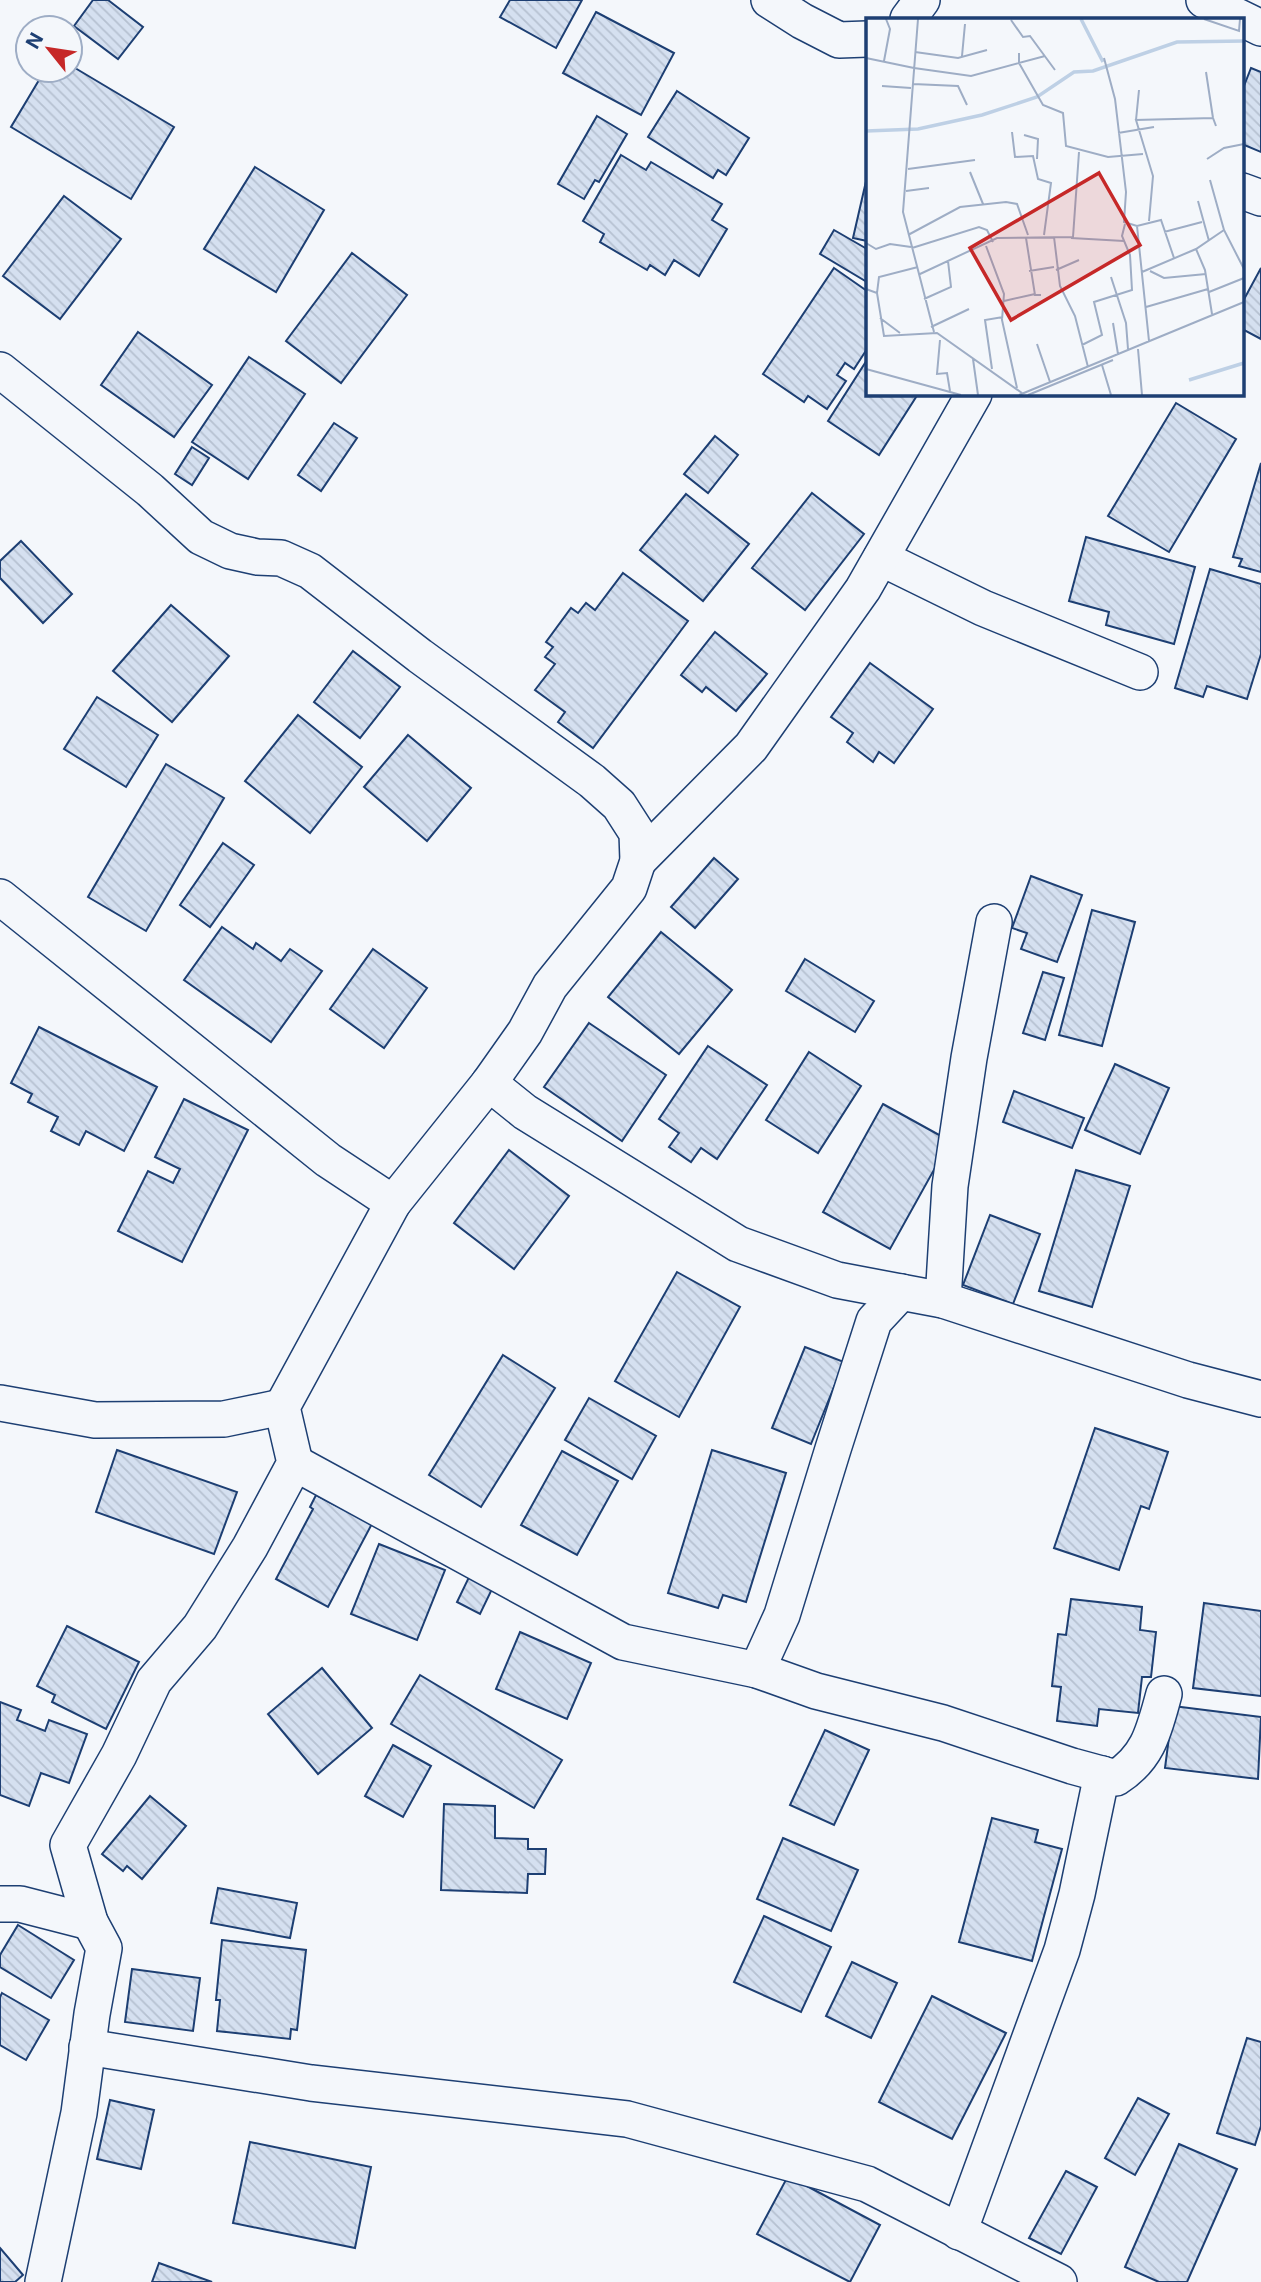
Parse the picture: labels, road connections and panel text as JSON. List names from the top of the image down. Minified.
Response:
{"north":"top left"}
